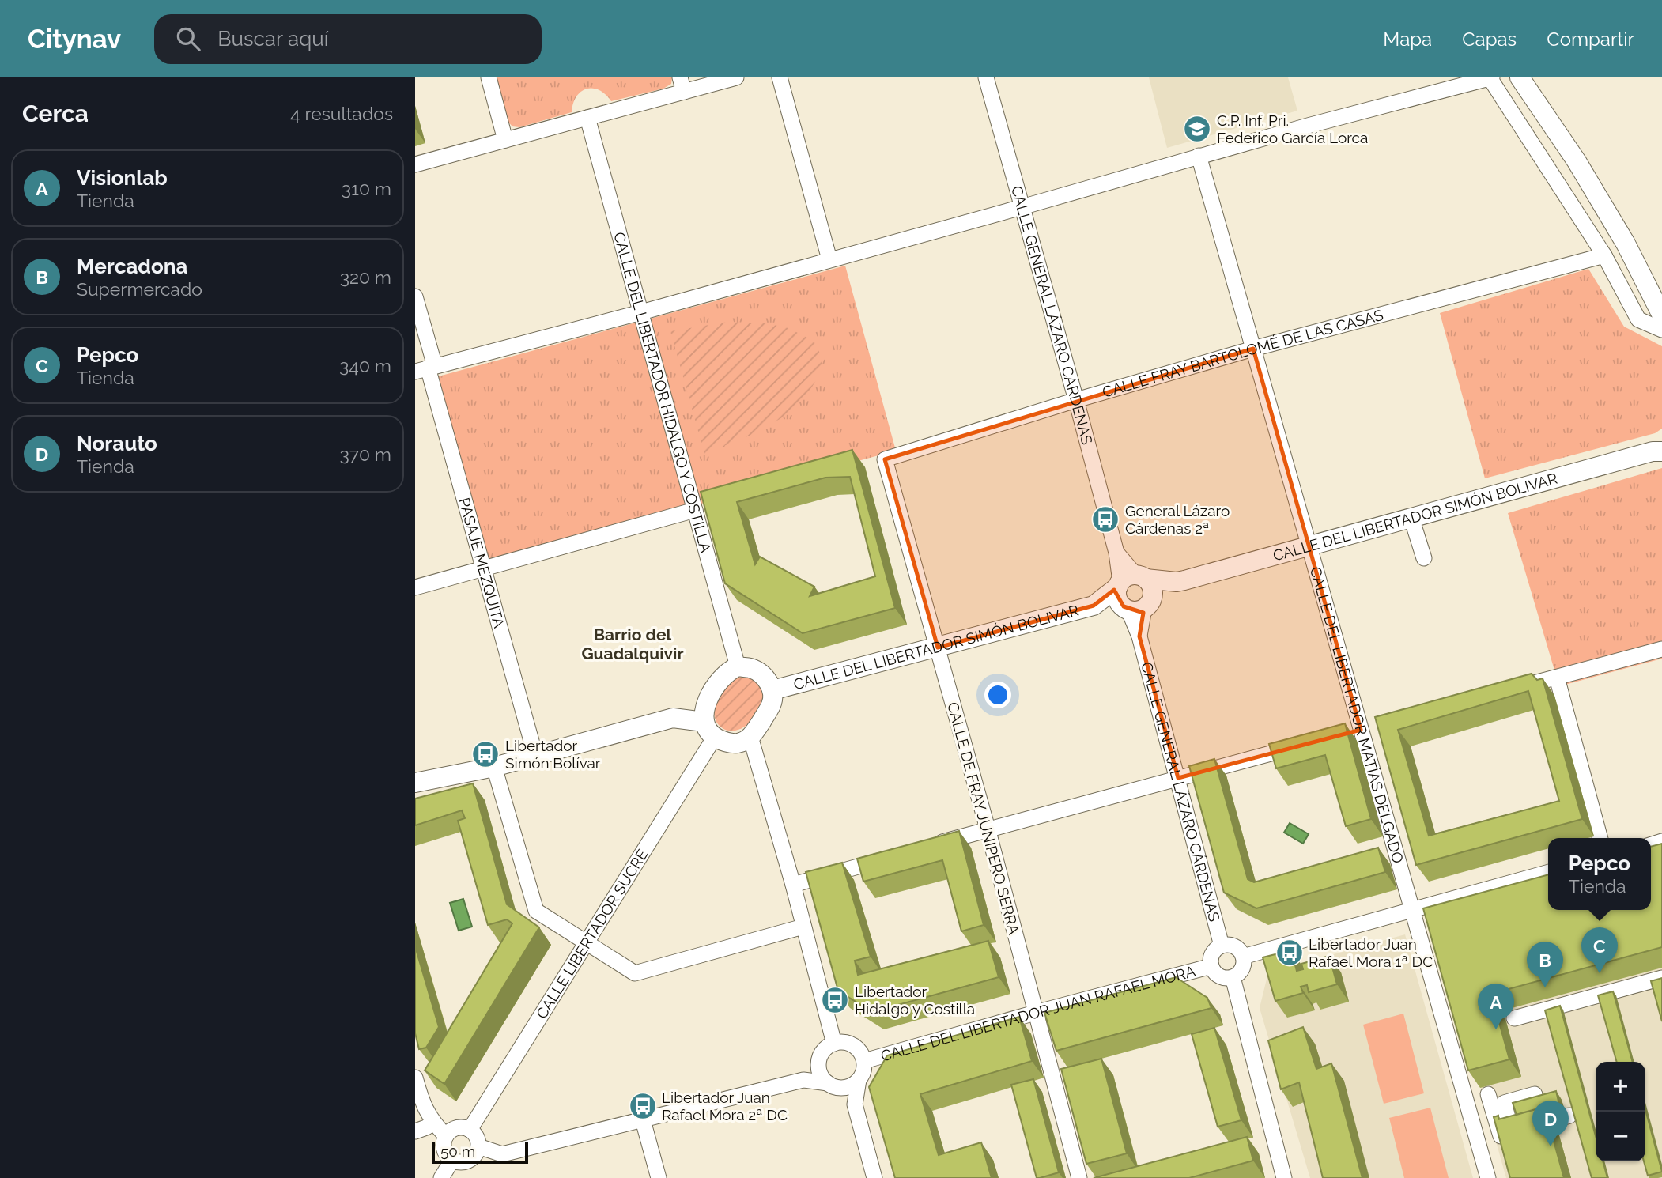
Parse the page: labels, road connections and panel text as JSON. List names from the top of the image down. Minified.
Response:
{"streets":{"main road":["CALLE DEL LIBERTADOR SIMÓN BOLIVAR"],"street":["CALLE GENERAL LÁZARO CÁRDENAS","CALLE FRAY BARTOLOMÉ DE LAS CASAS","CALLE DEL LIBERTADOR HIDALGO Y COSTILLA","PASAJE MEZQUITA","CALLE DEL LIBERTADOR MATÍAS DELGADO","CALLE DE FRAY JUNIPERO SERRA","CALLE LIBERTADOR SUCRE","CALLE DEL LIBERTADOR JUAN RAFAEL MORA"]},"crossings":[["CALLE GENERAL LÁZARO CÁRDENAS","CALLE FRAY BARTOLOMÉ DE LAS CASAS"],["CALLE GENERAL LÁZARO CÁRDENAS","CALLE DEL LIBERTADOR SIMÓN BOLIVAR"],["CALLE GENERAL LÁZARO CÁRDENAS","CALLE DEL LIBERTADOR JUAN RAFAEL MORA"],["CALLE FRAY BARTOLOMÉ DE LAS CASAS","CALLE DEL LIBERTADOR MATÍAS DELGADO"],["CALLE FRAY BARTOLOMÉ DE LAS CASAS","CALLE DE FRAY JUNIPERO SERRA"],["CALLE DEL LIBERTADOR HIDALGO Y COSTILLA","CALLE DEL LIBERTADOR SIMÓN BOLIVAR"],["CALLE DEL LIBERTADOR HIDALGO Y COSTILLA","CALLE LIBERTADOR SUCRE"],["CALLE DEL LIBERTADOR SIMÓN BOLIVAR","CALLE DEL LIBERTADOR MATÍAS DELGADO"],["CALLE DEL LIBERTADOR SIMÓN BOLIVAR","CALLE DE FRAY JUNIPERO SERRA"],["CALLE DEL LIBERTADOR SIMÓN BOLIVAR","CALLE LIBERTADOR SUCRE"],["CALLE DE FRAY JUNIPERO SERRA","CALLE DEL LIBERTADOR JUAN RAFAEL MORA"]],"districts":["Barrio del Guadalquivir"],"places":{"school or university":["C.P. Inf. Pri. Federico García Lorca"],"bus stop":["General Lázaro Cárdenas 2ª","Libertador Simón Bolívar","Libertador Juan Rafael Mora 1ª DC","Libertador Hidalgo y Costilla","Libertador Juan Rafael Mora 2ª DC"]},"scale_bar":"50 m","page":{"header":"Citynav","search":"Buscar aquí","nav":["Mapa","Capas","Compartir"],"heading":["Cerca","4 resultados"],"list":[{"mark":"A","name":"Visionlab","note":"Tienda","value":"310 m"},{"mark":"B","name":"Mercadona","note":"Supermercado","value":"320 m"},{"mark":"C","name":"Pepco","note":"Tienda","value":"340 m"},{"mark":"D","name":"Norauto","note":"Tienda","value":"370 m"}],"popup":["Pepco","Tienda"],"pins":["C","B","A","D"],"map_buttons":["+","−"],"scale":"50 m"}}
